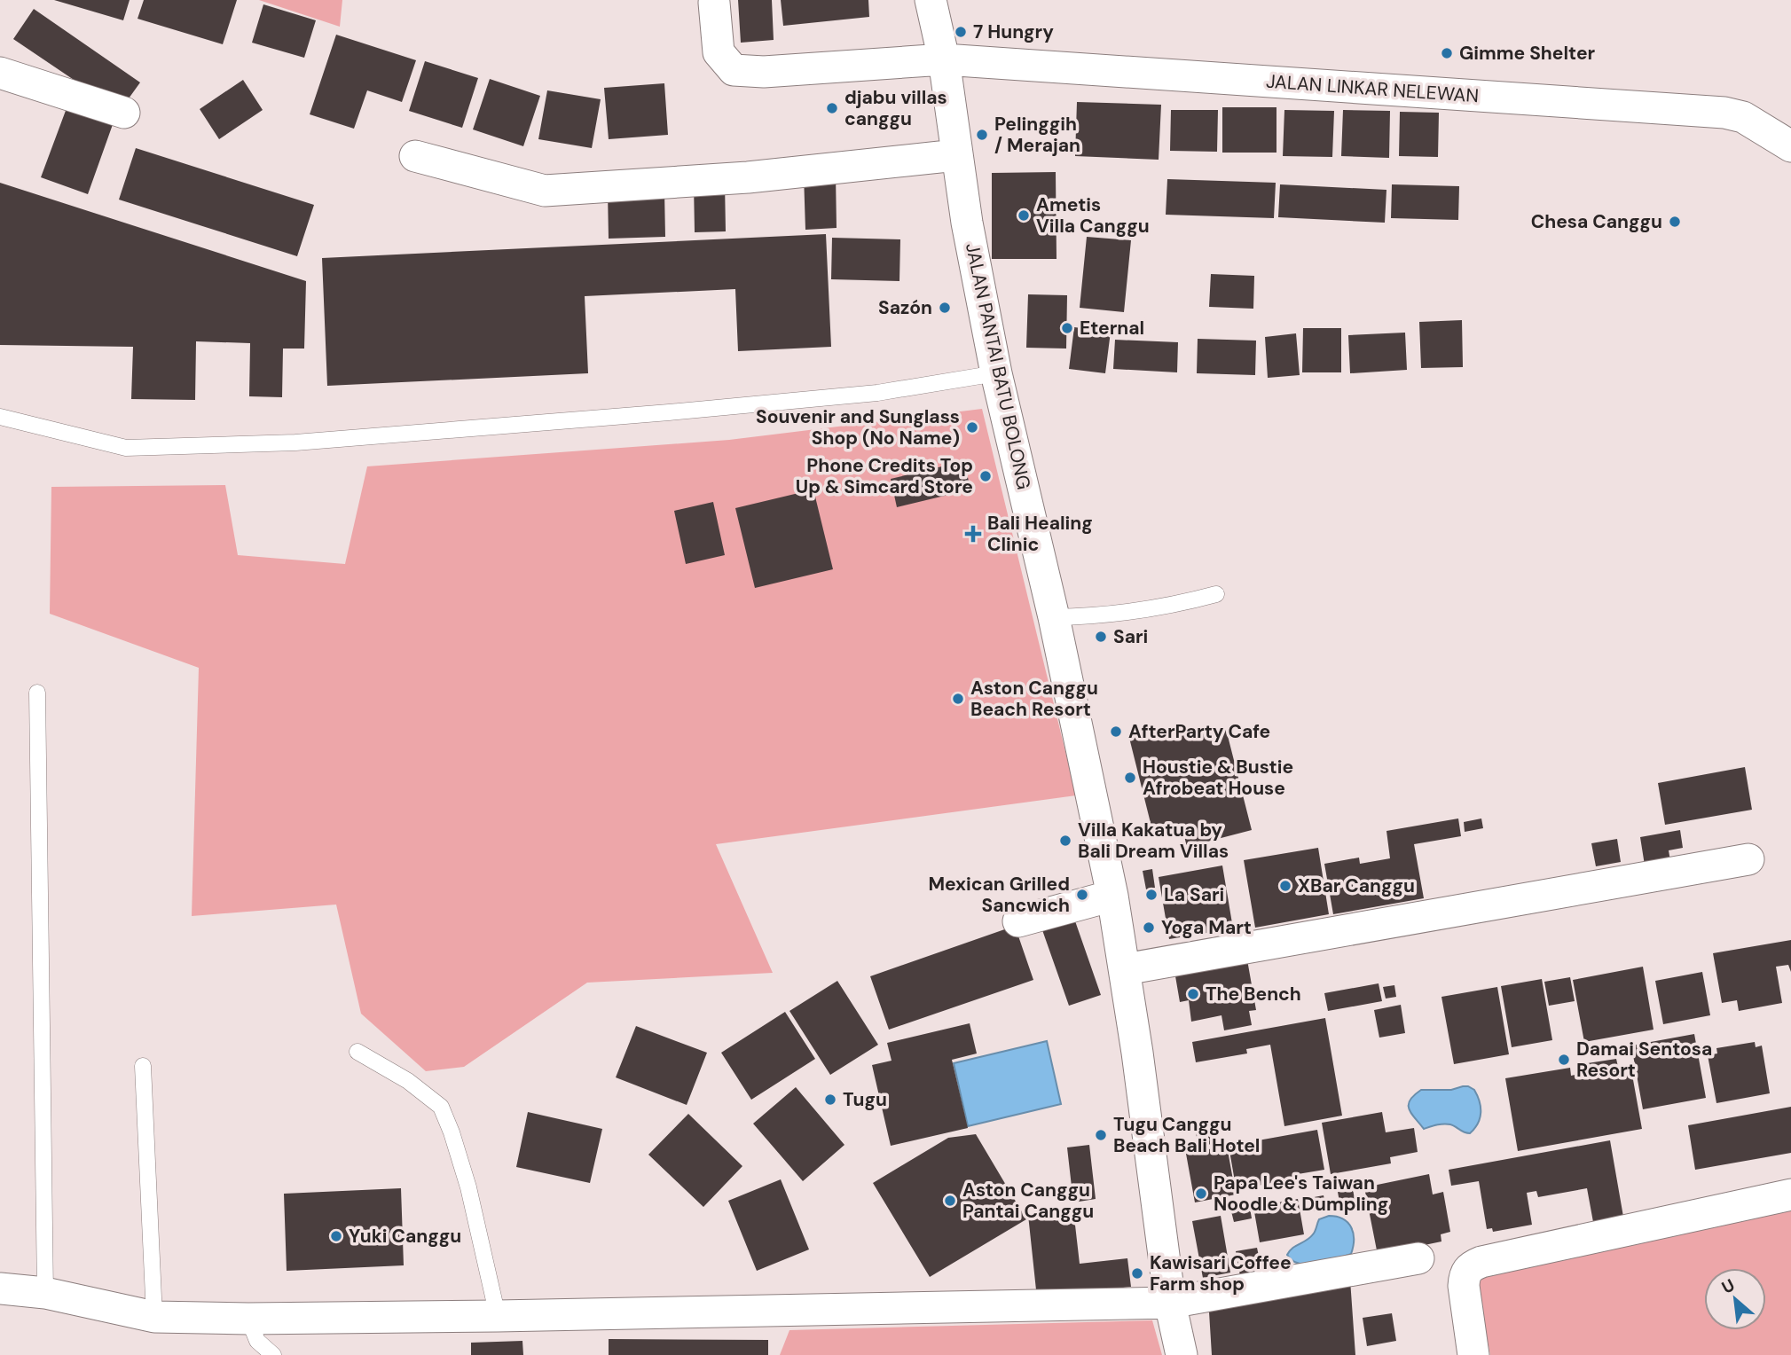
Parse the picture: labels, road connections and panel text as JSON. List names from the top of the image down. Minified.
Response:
{"streets":{"street":["JALAN LINKAR NELEWAN","JALAN PANTAI BATU BOLONG"]},"crossings":[["JALAN LINKAR NELEWAN","JALAN PANTAI BATU BOLONG"]],"places":{"other":["7 Hungry","Gimme Shelter","djabu villas canggu","Pelinggih / Merajan","Ametis Villa Canggu","Chesa Canggu","Sazón","Eternal","Souvenir and Sunglass Shop (No Name)","Phone Credits Top Up & Simcard Store","Sari","Aston Canggu Beach Resort","AfterParty Cafe","Houstie & Bustie Afrobeat House","Villa Kakatua by Bali Dream Villas","XBar Canggu","Mexican Grilled Sancwich","La Sari","Yoga Mart","The Bench","Damai Sentosa Resort","Tugu","Tugu Canggu Beach Bali Hotel","Papa Lee's Taiwan Noodle & Dumpling","Aston Canggu Pantai Canggu","Yuki Canggu","Kawisari Coffee Farm shop"],"health":["Bali Healing Clinic"]},"north":"top left"}
